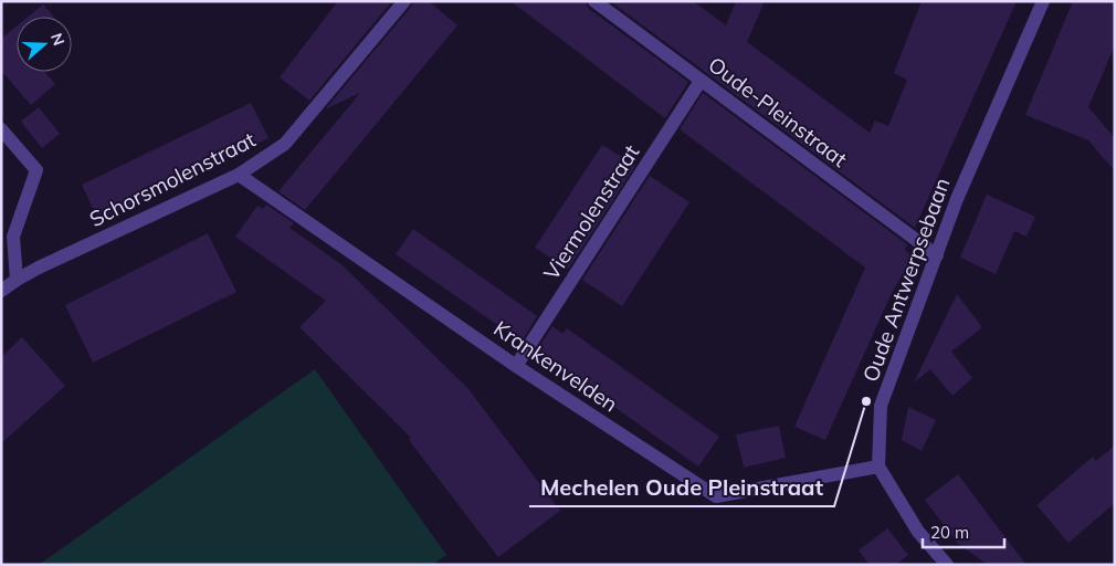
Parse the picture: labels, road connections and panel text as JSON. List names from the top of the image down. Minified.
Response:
{"streets":{"street":["Oude-Pleinstraat","Schorsmolenstraat","Viermolenstraat","Oude Antwerpsebaan","Krankenvelden"]},"crossings":[["Oude-Pleinstraat","Viermolenstraat"],["Oude-Pleinstraat","Oude Antwerpsebaan"],["Schorsmolenstraat","Krankenvelden"],["Viermolenstraat","Krankenvelden"],["Oude Antwerpsebaan","Krankenvelden"]],"places":["Mechelen Oude Pleinstraat"],"scale_bar":"20 m","north":"right"}
